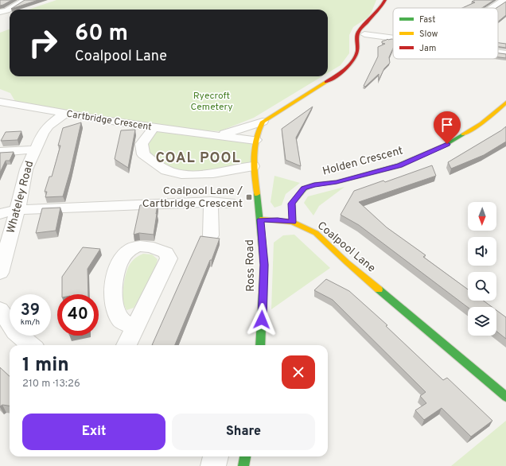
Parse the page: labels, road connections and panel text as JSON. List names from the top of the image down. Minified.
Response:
{"streets":{"street":["Cartbridge Crescent","Holden Crescent","Whateley Road","Coalpool Lane","Ross Road"]},"crossings":[["Cartbridge Crescent","Whateley Road"],["Holden Crescent","Coalpool Lane"],["Coalpool Lane","Ross Road"]],"districts":["COAL POOL"],"parks":["Ryecroft Cemetery"],"places":{"transit":["Coalpool Lane / Cartbridge Crescent"]},"legend":["Fast","Slow","Jam"],"north":"bottom","page":{"turn":["60 m","Coalpool Lane"],"speed":"39 km/h","limit":"40","heading":["1 min","210 m · 13:26"],"buttons":["Exit","Share"]}}
